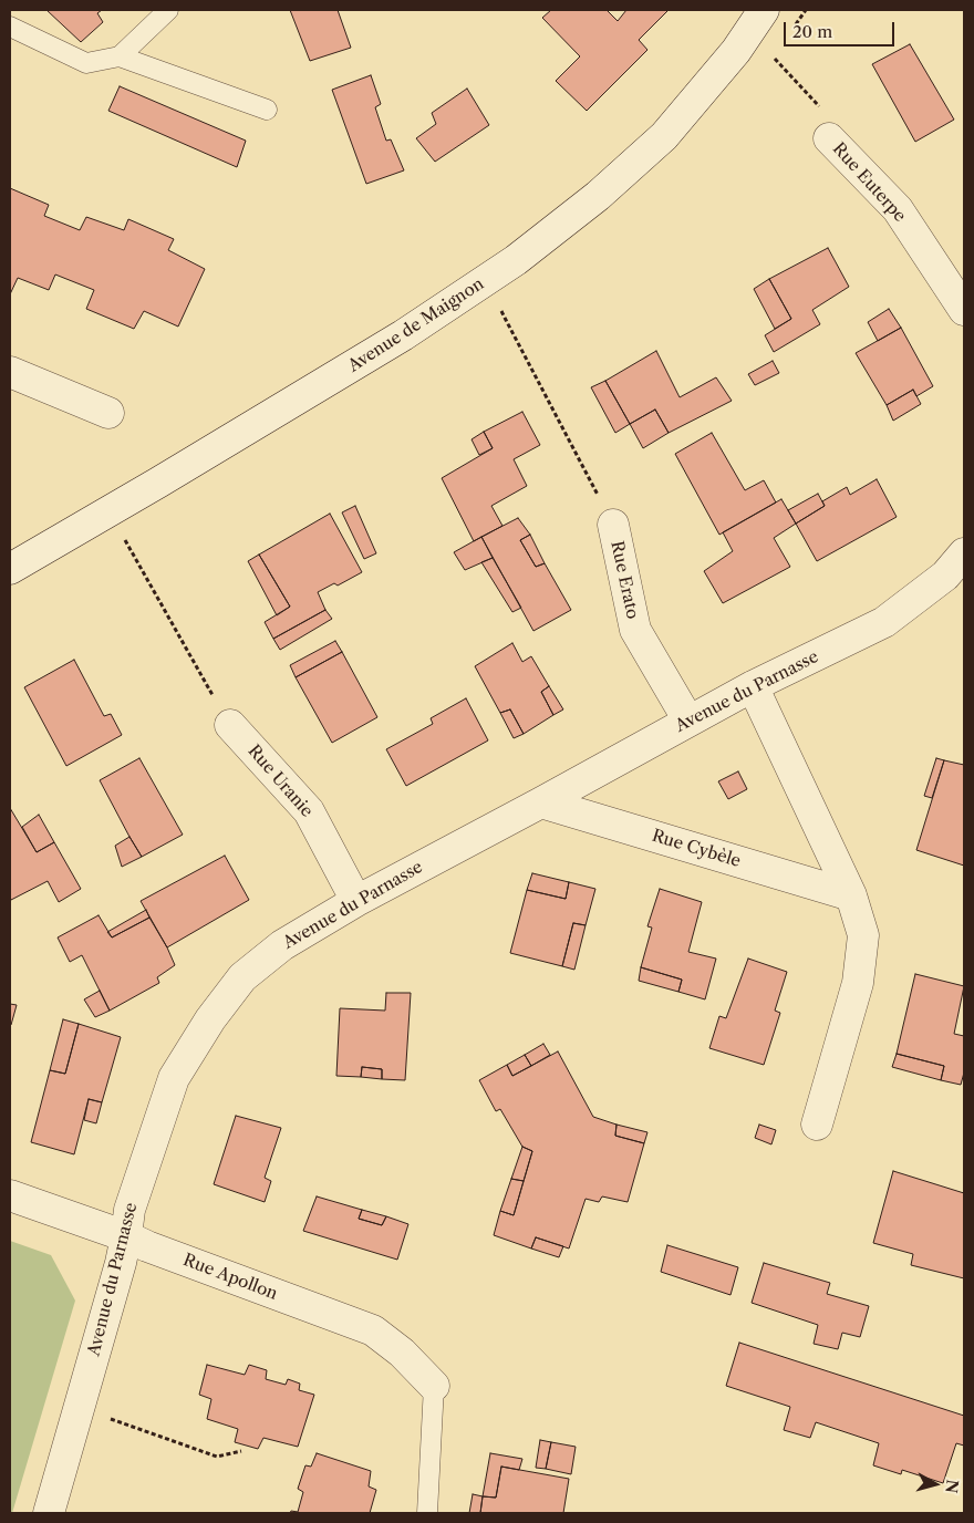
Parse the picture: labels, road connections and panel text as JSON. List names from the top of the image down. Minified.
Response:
{"streets":{"street":["Rue Euterpe","Avenue de Maignon","Rue Erato","Avenue du Parnasse","Rue Uranie","Rue Cybèle","Rue Apollon"]},"crossings":[["Rue Erato","Avenue du Parnasse"],["Avenue du Parnasse","Rue Uranie"],["Avenue du Parnasse","Rue Cybèle"],["Avenue du Parnasse","Rue Apollon"]],"scale_bar":"20 m","north":"right"}
